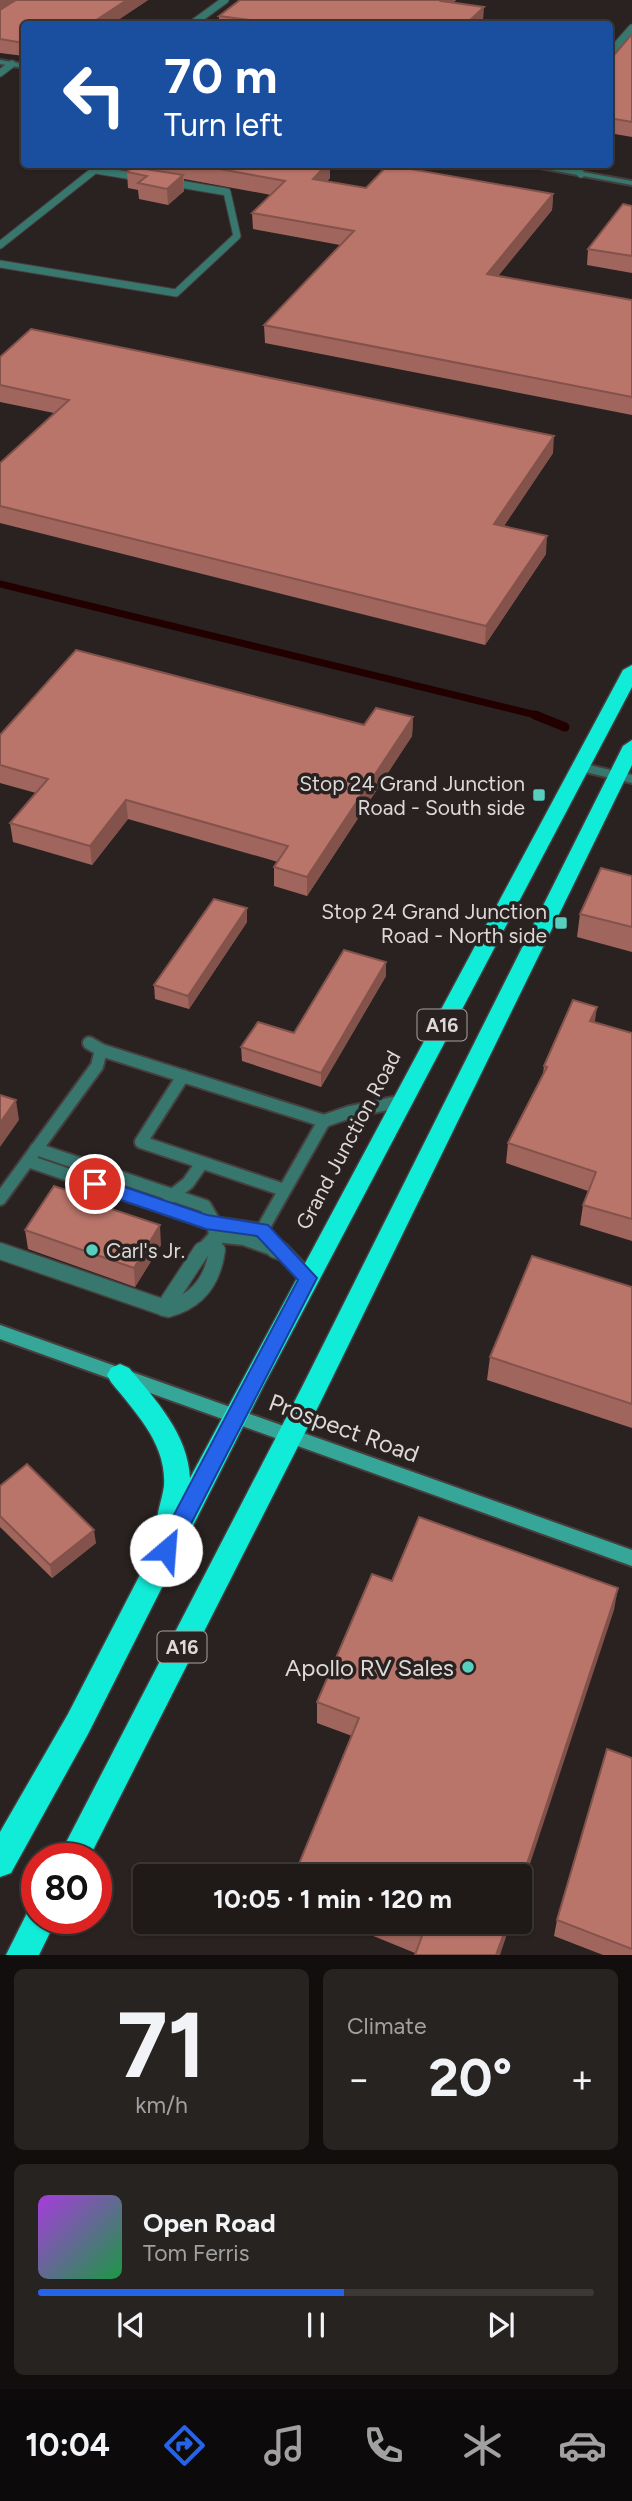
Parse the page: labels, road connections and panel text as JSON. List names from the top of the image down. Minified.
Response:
{"streets":{"highway":["A16","Grand Junction Road"],"street":["Prospect Road"]},"crossings":[["A16","Prospect Road"],["Grand Junction Road","Prospect Road"]],"places":{"transit":["Stop 24 Grand Junction Road - South side","Stop 24 Grand Junction Road - North side"],"other":["Carl's Jr.","Apollo RV Sales"]},"page":{"turn":["70 m","Turn left"],"limit":"80","trip":"10:05 · 1 min · 120 m","tile":[["71","km/h"],"Climate"],"heat":["−","20°","+"],"song":["Open Road","Tom Ferris"],"tabs":"10:04"}}
